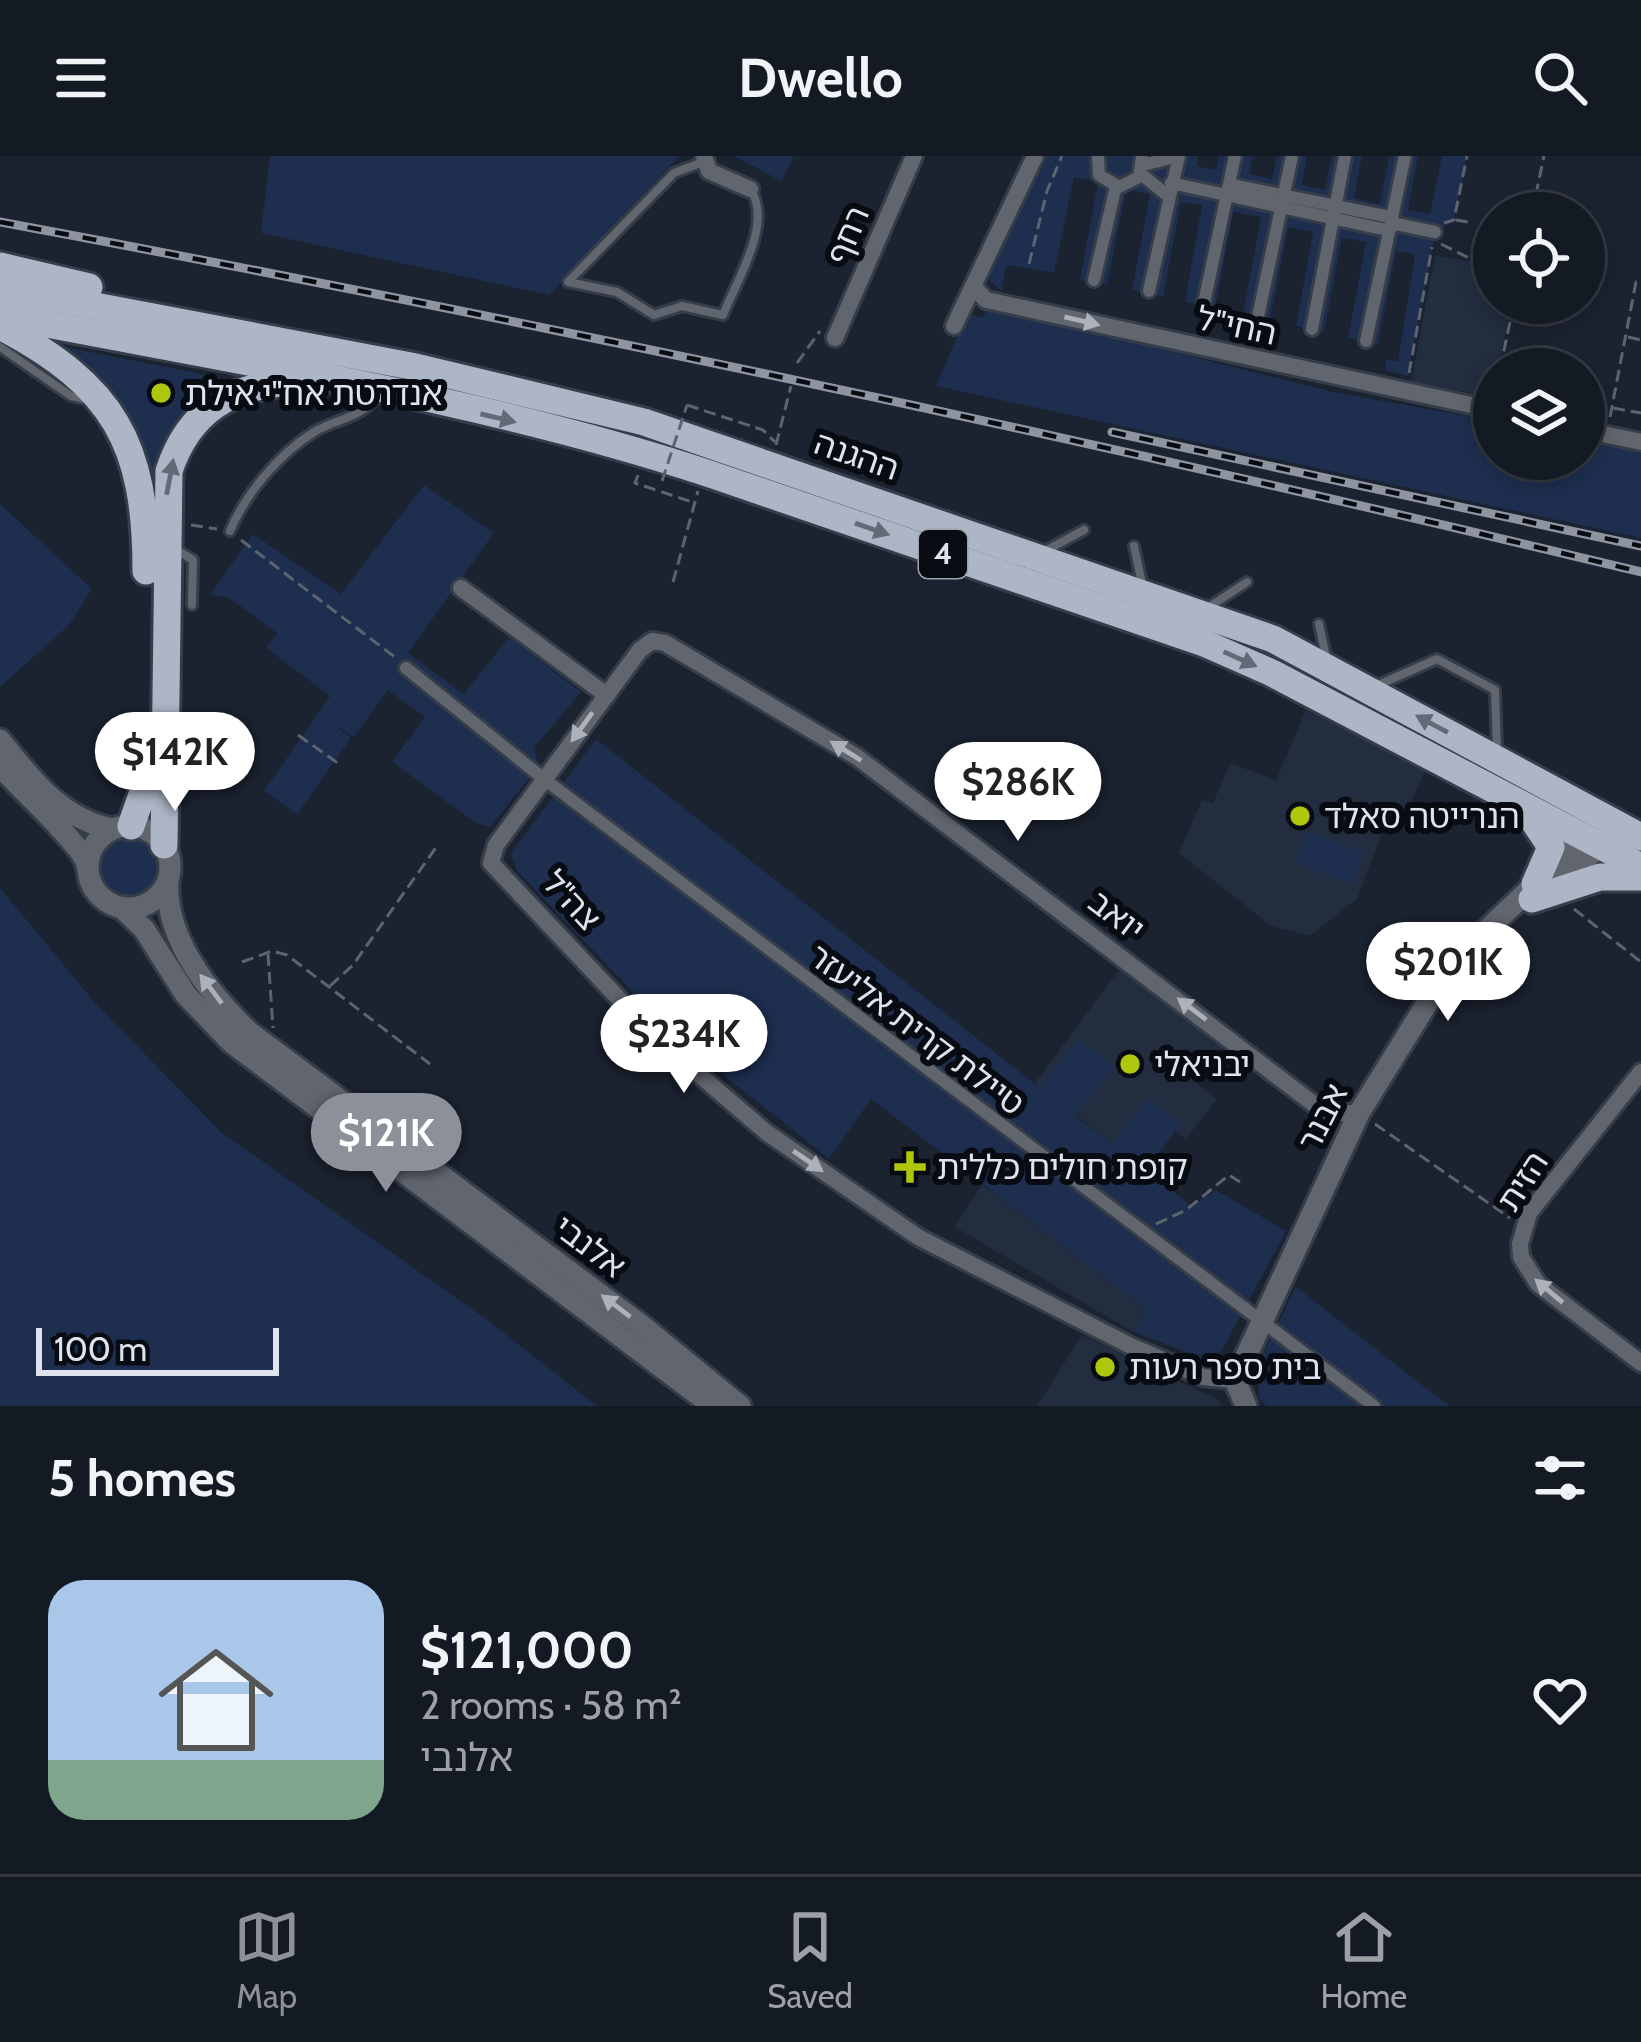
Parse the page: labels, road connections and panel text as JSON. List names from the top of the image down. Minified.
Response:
{"streets":{"highway":["ההגנה","4"],"street":["רחף","החי\"ל","צה\"ל","יואב","טיילת קרית אליעזר","אבנר","הזית","אלנבי"]},"crossings":[["ההגנה","אבנר"],["צה\"ל","יואב"],["צה\"ל","טיילת קרית אליעזר"],["צה\"ל","אבנר"],["יואב","אבנר"],["טיילת קרית אליעזר","אבנר"]],"one_way":["החי\"ל","צה\"ל","יואב","הזית"],"places":{"other":["אנדרטת אח\"י אילת","הנרייטה סאלד","יבניאלי","בית ספר רעות"],"health":["קופת חולים כללית"]},"scale_bar":"100 m","page":{"header":"Dwello","price":["$142K","$286K","$201K","$234K","$121K"],"scale":"100 m","heading":"5 homes","list":[{"name":"$121,000","note":"2 rooms · 58 m² · אלנבי"}],"tabs":["Map","Saved","Home"]}}
